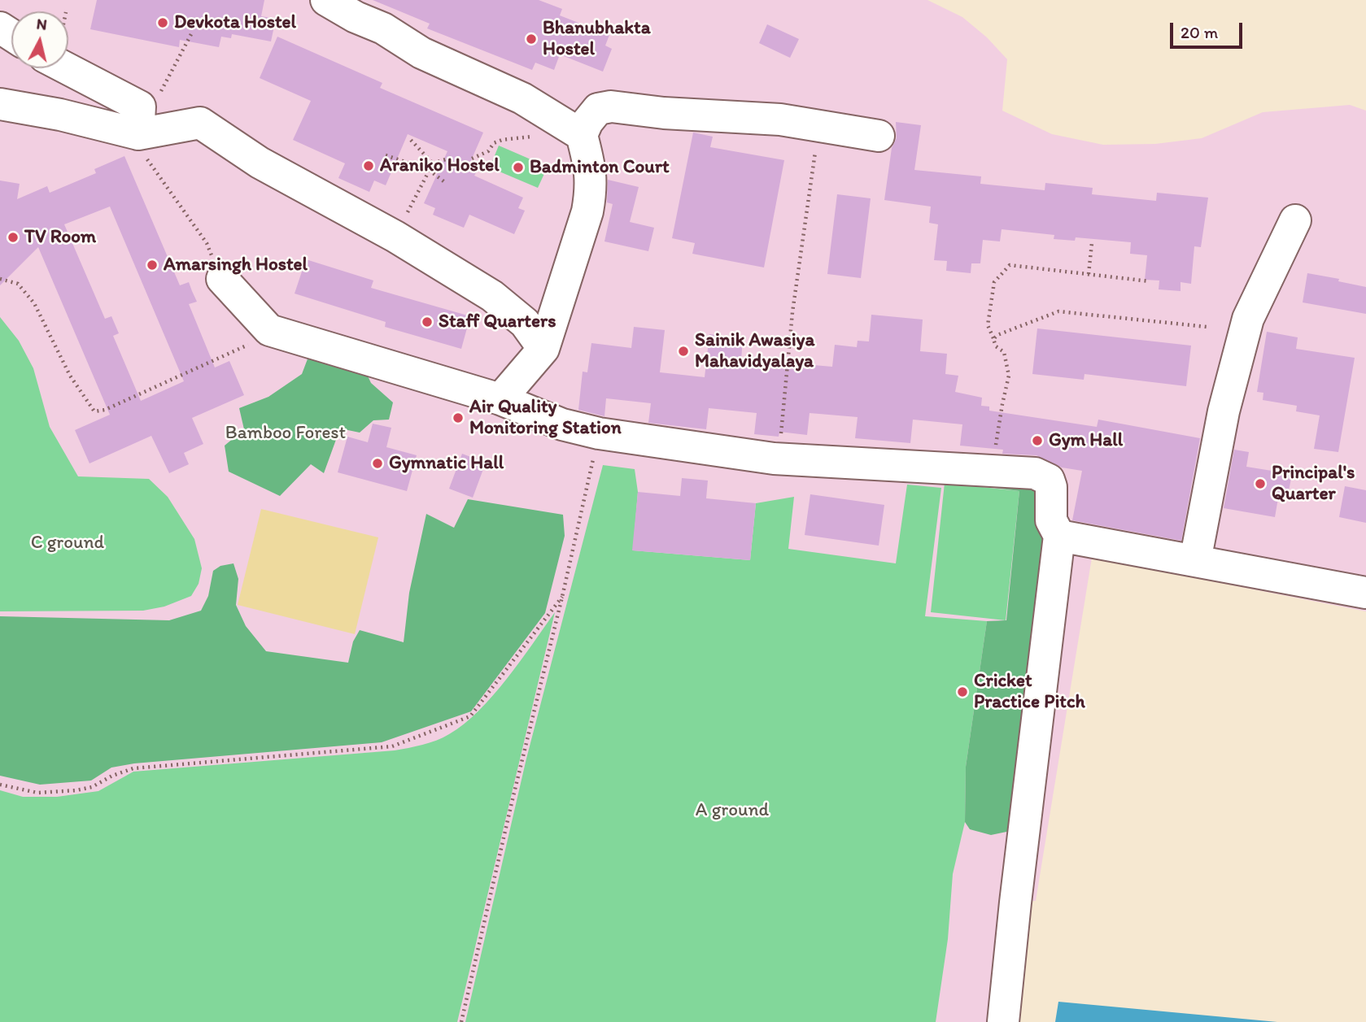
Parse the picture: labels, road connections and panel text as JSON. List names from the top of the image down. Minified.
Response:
{"parks":["Bamboo Forest","C ground","A ground"],"places":["Devkota Hostel","Bhanubhakta Hostel","Araniko Hostel","Badminton Court","TV Room","Amarsingh Hostel","Staff Quarters","Sainik Awasiya Mahavidyalaya","Air Quality Monitoring Station","Gym Hall","Gymnatic Hall","Principal's Quarter","Cricket Practice Pitch"],"scale_bar":"20 m","north":"top"}
